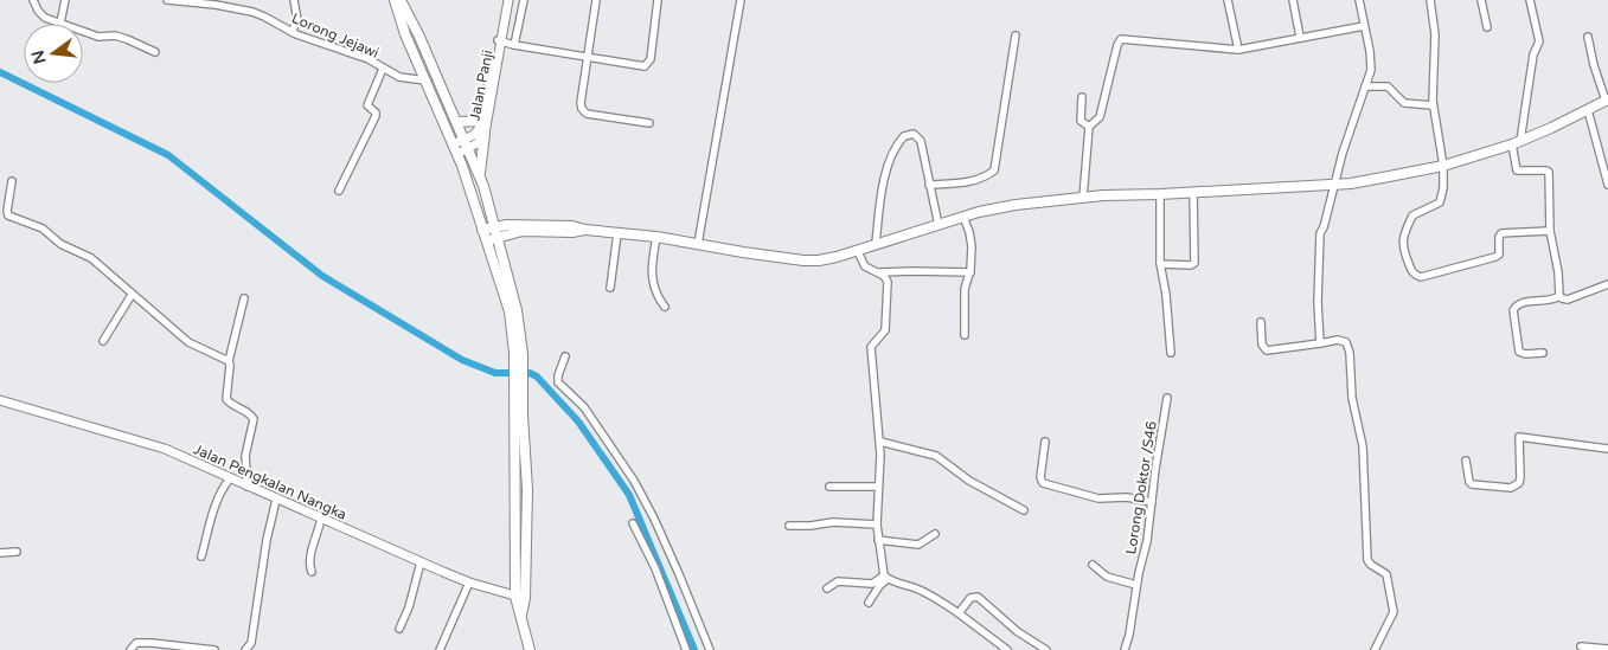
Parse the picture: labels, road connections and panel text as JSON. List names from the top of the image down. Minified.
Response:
{"streets":{"street":["Lorong Jejawi","Jalan Panji","Jalan Pengkalan Nangka","Lorong Doktor /S46"]},"north":"left"}
